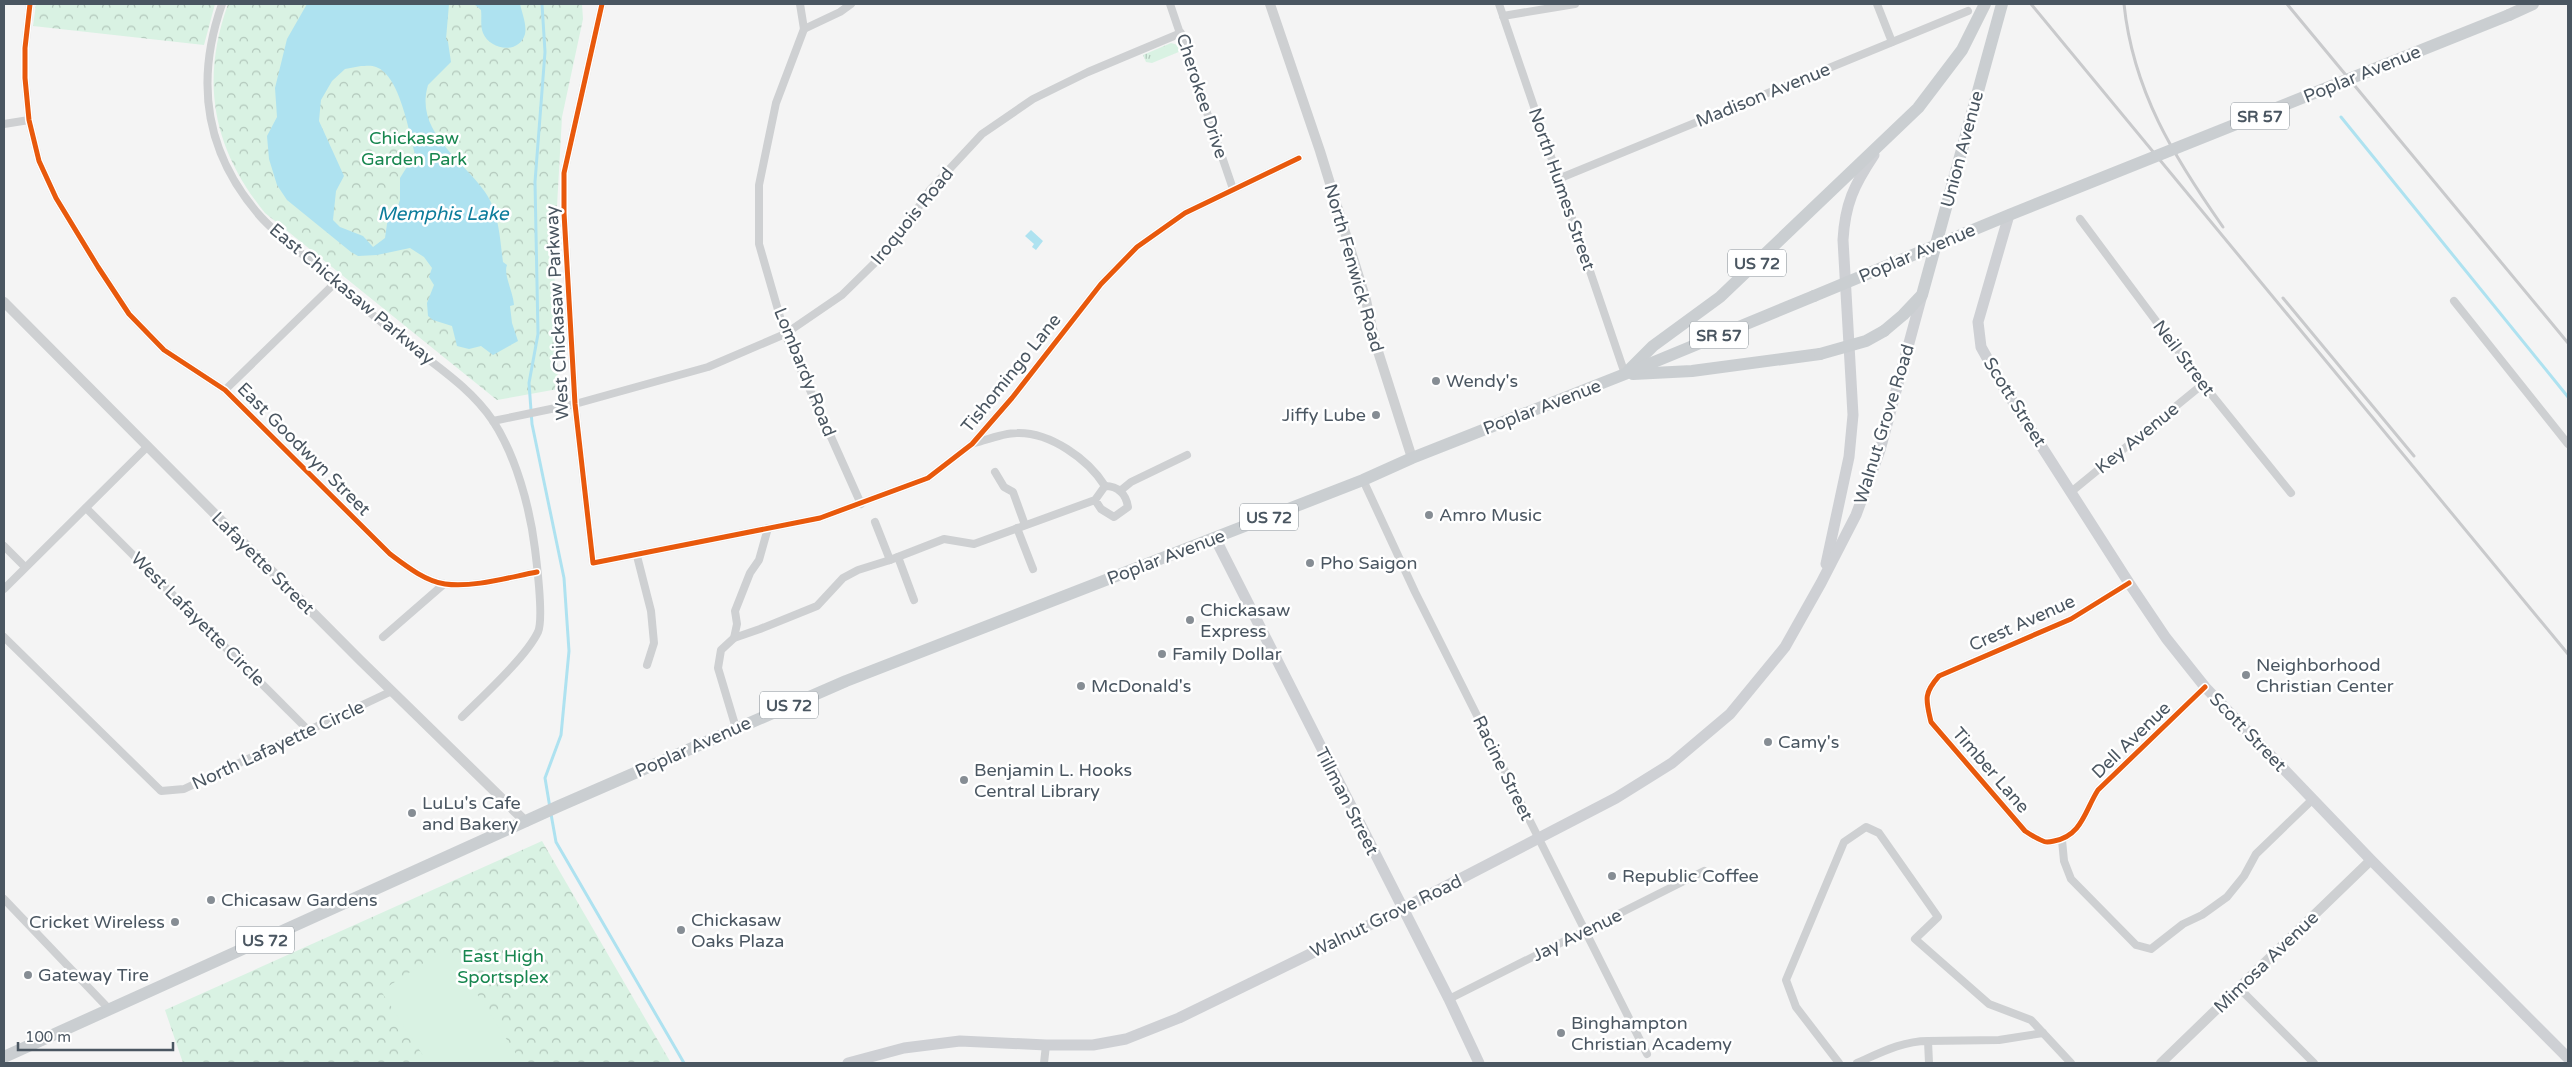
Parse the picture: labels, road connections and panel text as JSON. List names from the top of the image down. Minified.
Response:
{"streets":{"main road":["Poplar Avenue","SR 57","Union Avenue","US 72","Scott Street","Walnut Grove Road","Tillman Street"],"street":["Madison Avenue","Cherokee Drive","North Humes Street","Iroquois Road","North Fenwick Road","East Chickasaw Parkway","West Chickasaw Parkway","Neil Street","Lombardy Road","Tishomingo Lane","Key Avenue","East Goodwyn Street","Lafayette Street","West Lafayette Circle","Crest Avenue","Dell Avenue","North Lafayette Circle","Racine Street","Timber Lane","Jay Avenue","Mimosa Avenue"]},"crossings":[["Poplar Avenue","North Humes Street"],["Poplar Avenue","US 72"],["Poplar Avenue","North Fenwick Road"],["Poplar Avenue","Scott Street"],["Poplar Avenue","Lafayette Street"],["Poplar Avenue","Racine Street"],["Poplar Avenue","Tillman Street"],["Madison Avenue","North Humes Street"],["Cherokee Drive","Iroquois Road"],["Cherokee Drive","Tishomingo Lane"],["Union Avenue","US 72"],["Union Avenue","Walnut Grove Road"],["North Humes Street","US 72"],["Iroquois Road","East Chickasaw Parkway"],["Iroquois Road","West Chickasaw Parkway"],["Iroquois Road","Lombardy Road"],["US 72","Walnut Grove Road"],["West Chickasaw Parkway","Tishomingo Lane"],["Neil Street","Key Avenue"],["Lombardy Road","Tishomingo Lane"],["Scott Street","Key Avenue"],["Scott Street","Crest Avenue"],["Scott Street","Dell Avenue"],["Scott Street","Mimosa Avenue"],["Walnut Grove Road","Racine Street"],["Walnut Grove Road","Tillman Street"],["Lafayette Street","North Lafayette Circle"],["West Lafayette Circle","North Lafayette Circle"],["Crest Avenue","Timber Lane"],["Dell Avenue","Timber Lane"],["Racine Street","Jay Avenue"],["Tillman Street","Jay Avenue"]],"water":["Memphis Lake"],"parks":["Chickasaw Garden Park","East High Sportsplex"],"places":["Wendy's","Jiffy Lube","Amro Music","Pho Saigon","Chickasaw Express","Family Dollar","Neighborhood Christian Center","McDonald's","Camy's","Benjamin L. Hooks Central Library","LuLu's Cafe and Bakery","Republic Coffee","Chicasaw Gardens","Cricket Wireless","Chickasaw Oaks Plaza","Gateway Tire","Binghampton Christian Academy"],"scale_bar":"100 m"}
